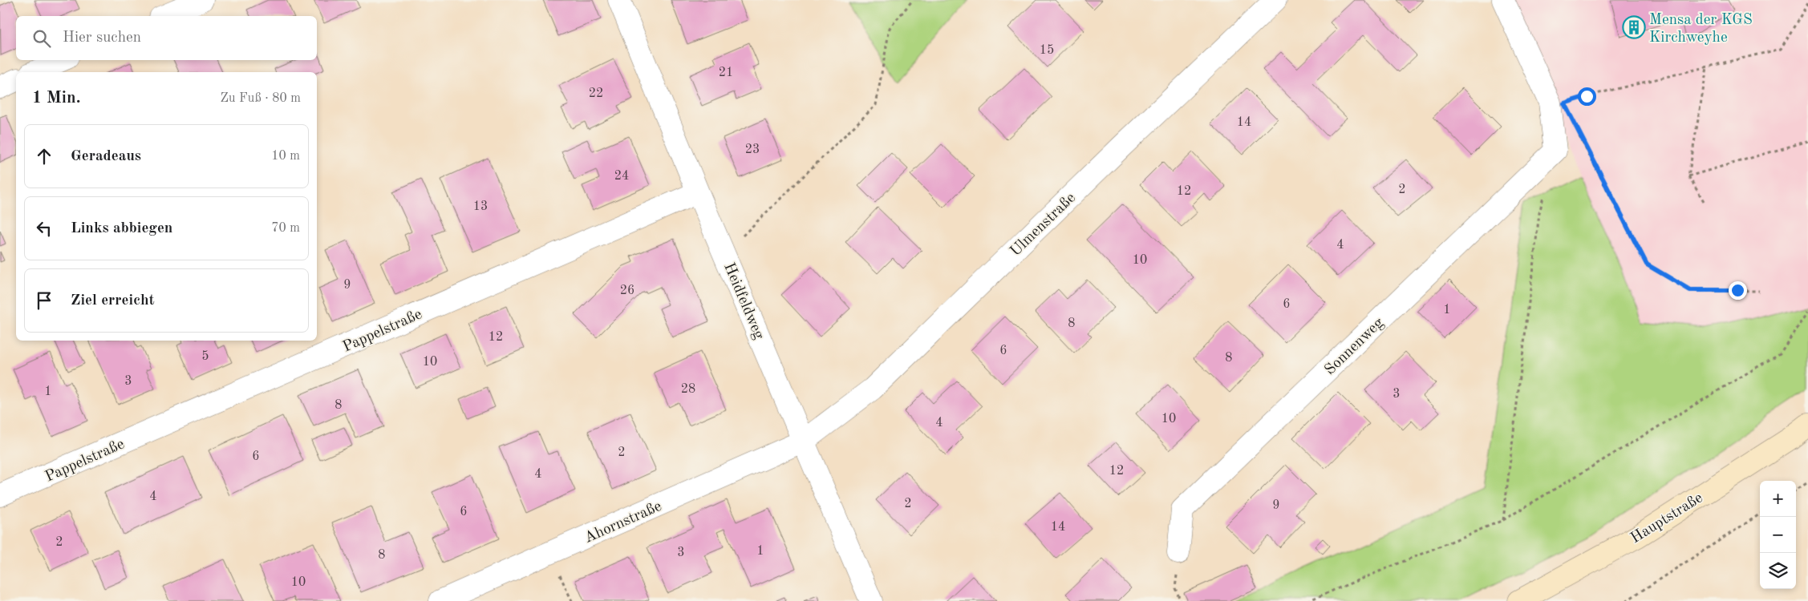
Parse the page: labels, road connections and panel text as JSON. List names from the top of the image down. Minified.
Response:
{"streets":{"main road":["Hauptstraße"],"street":["Ulmenstraße","Heidfeldweg","Pappelstraße","Sonnenweg","Ahornstraße"]},"crossings":[["Ulmenstraße","Heidfeldweg"],["Ulmenstraße","Ahornstraße"],["Heidfeldweg","Pappelstraße"],["Heidfeldweg","Ahornstraße"]],"places":{"building":["Mensa der KGS Kirchweyhe"]},"house_numbers":["15","21","22","14","23","24","2","12","13","4","10","9","26","6","1","8","12","6","5","8","10","3","28","1","3","8","10","4","2","6","12","4","4","2","9","6","14","2","1","3","8","10"],"page":{"search":"Hier suchen","heading":["1 Min.","Zu Fuß · 80 m"],"list":[["Geradeaus","10 m"],["Links abbiegen","70 m"],"Ziel erreicht"],"map_buttons":["+","−"]}}
